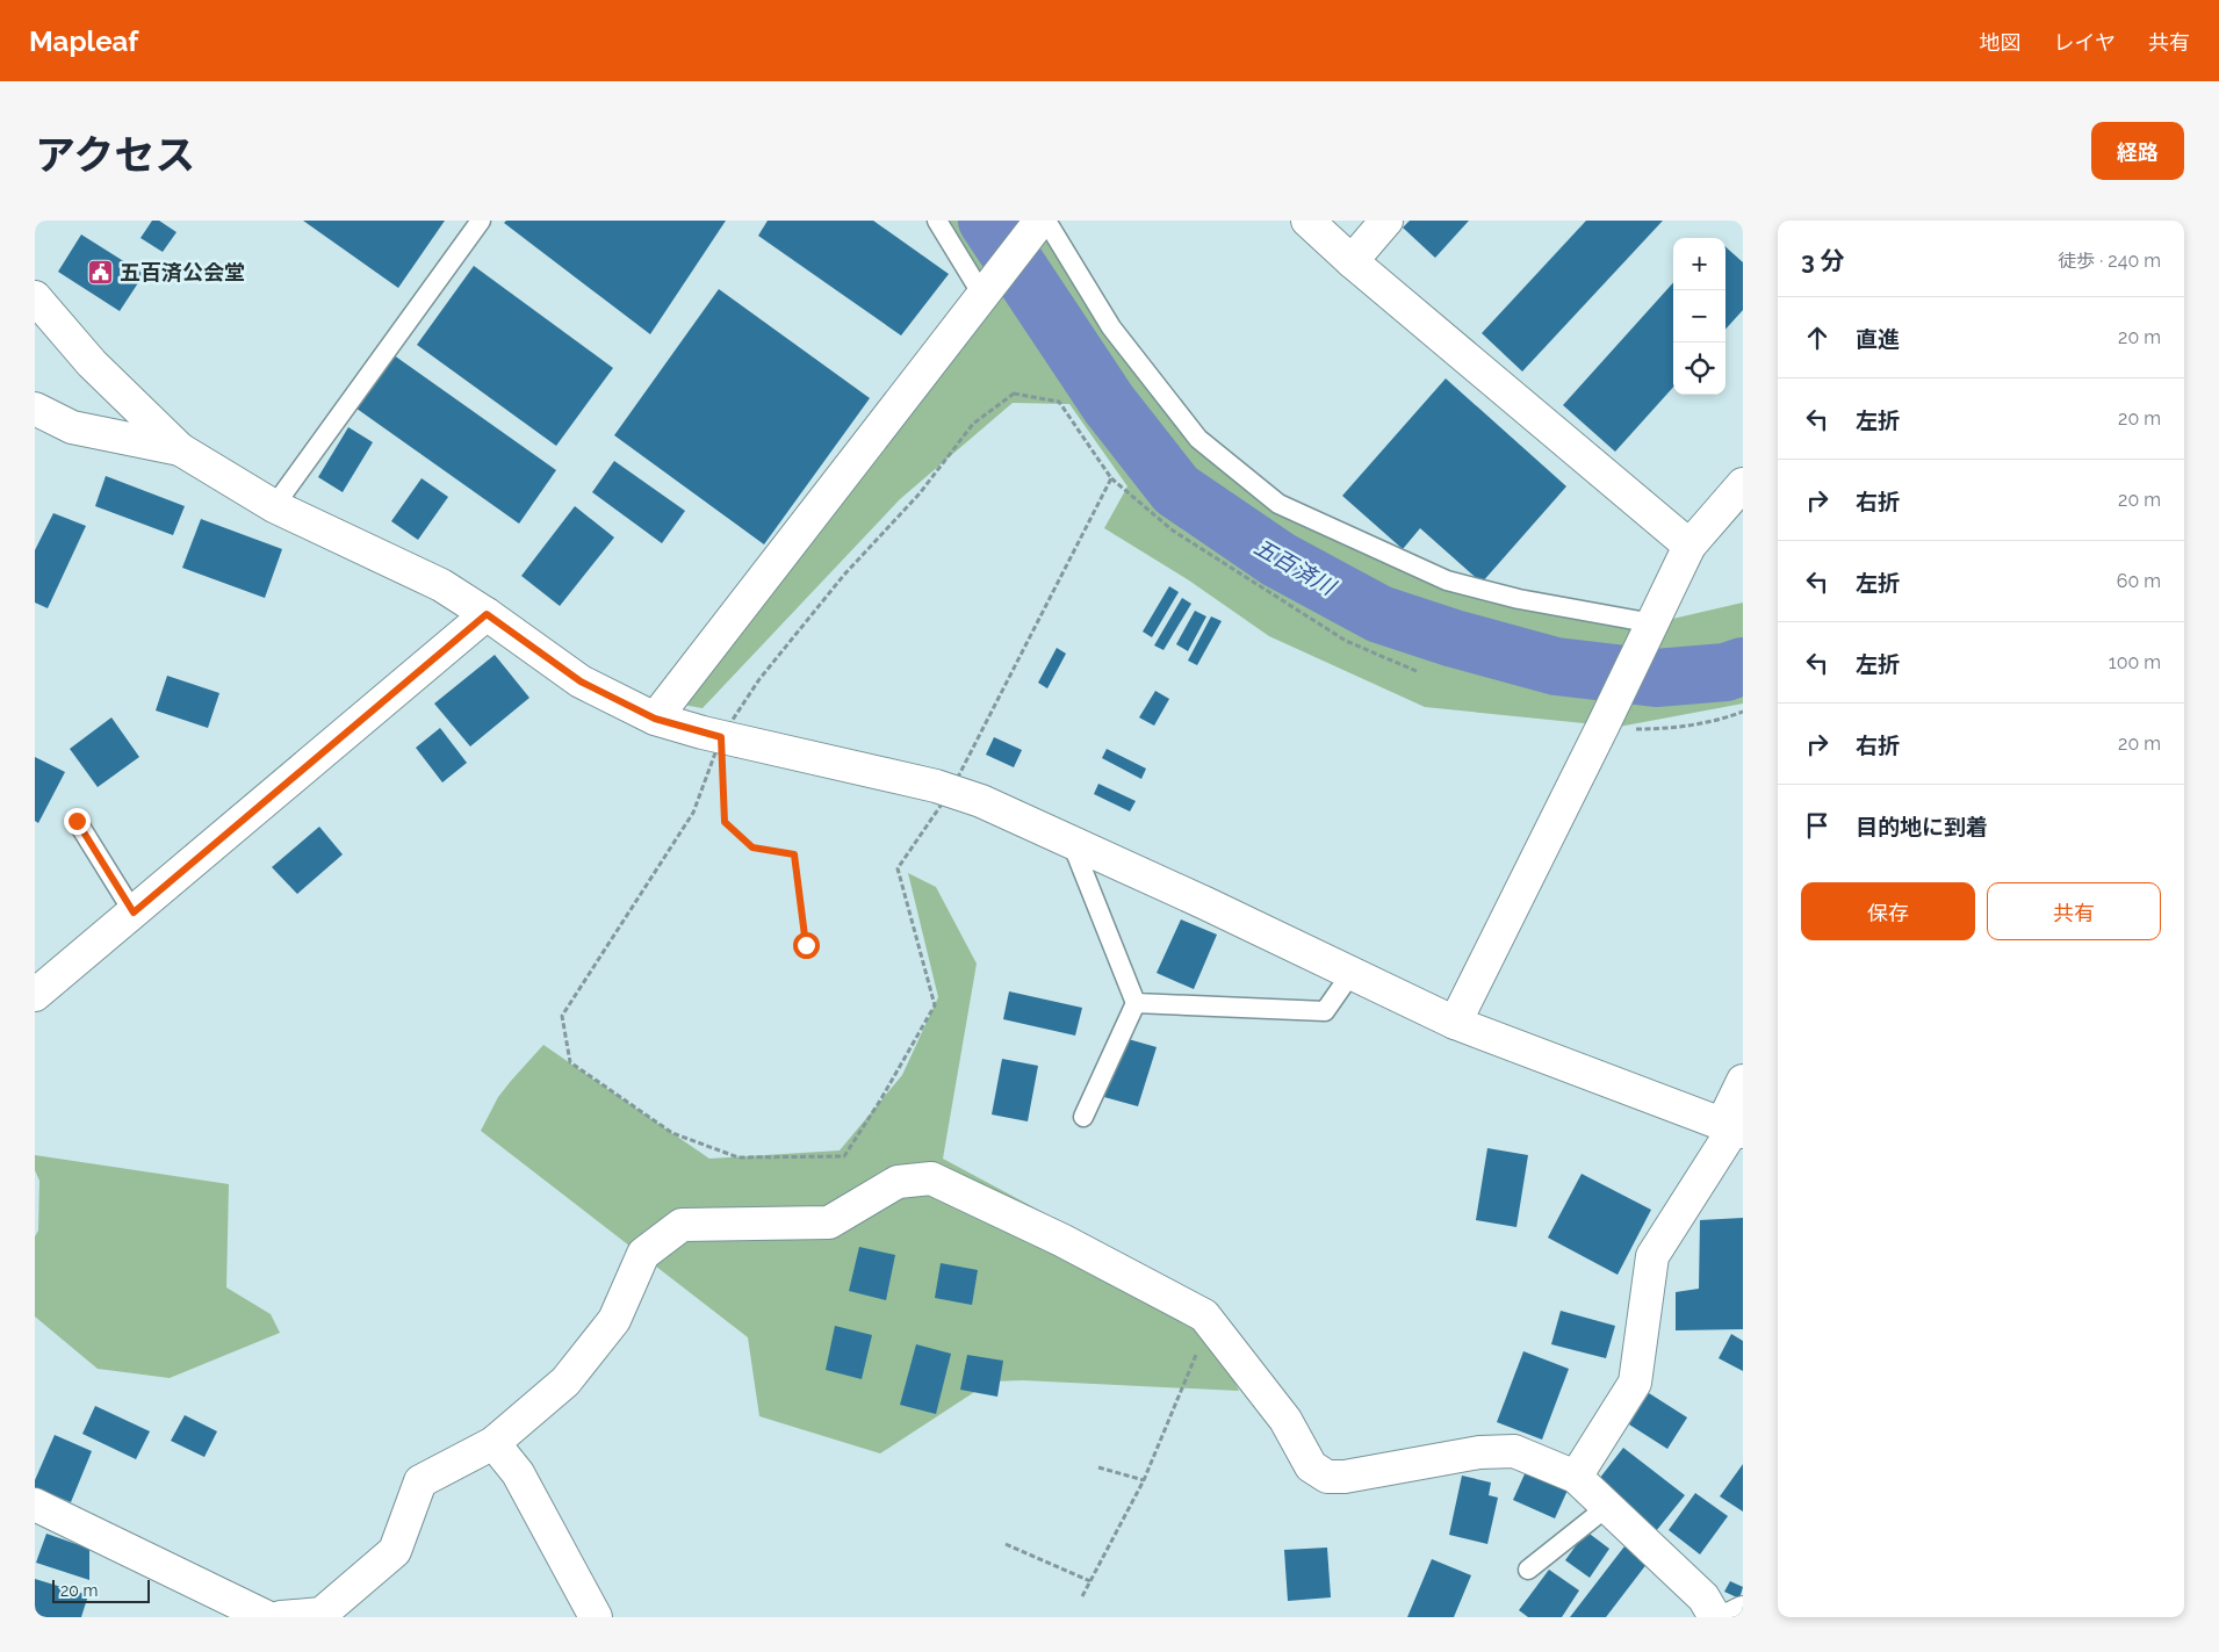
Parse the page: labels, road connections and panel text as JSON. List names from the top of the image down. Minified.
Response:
{"water":["五百済川"],"places":{"public building":["五百済公会堂"]},"scale_bar":"20 m","page":{"header":"Mapleaf","nav":["地図","レイヤ","共有"],"title":"アクセス","buttons":["経路",["保存","共有"]],"heading":["3 分","徒歩 · 240 m"],"map_buttons":["+","−"],"list":[["直進","20 m"],["左折","20 m"],["右折","20 m"],["左折","60 m"],["左折","100 m"],["右折","20 m"],"目的地に到着"],"scale":"20 m"}}
